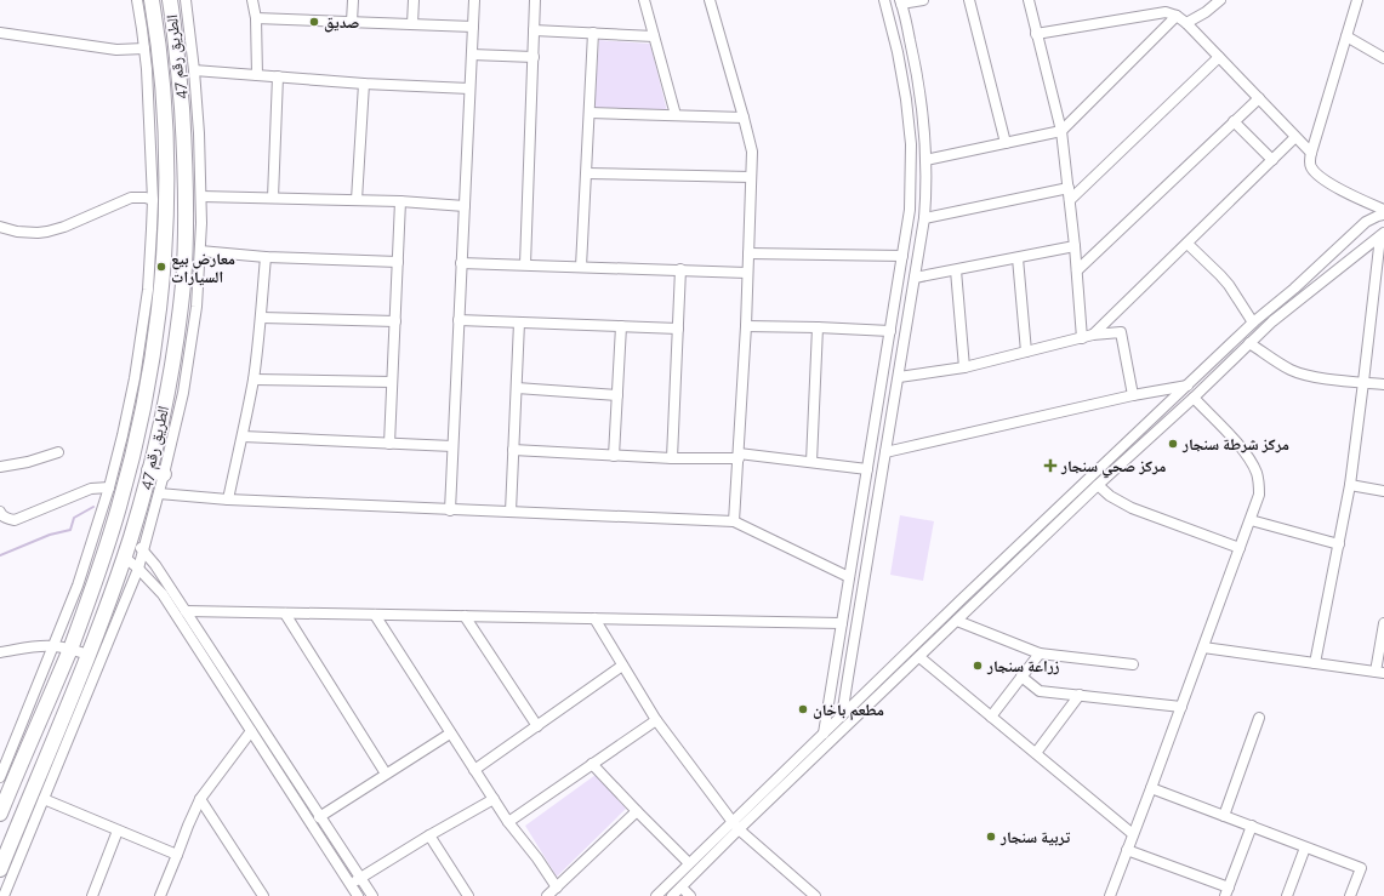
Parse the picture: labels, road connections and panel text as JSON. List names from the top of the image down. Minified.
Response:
{"streets":{"highway":["الطريق رقم 47"]},"places":{"other":["صديق","معارض بيع السيارات","مركز شرطة سنجار","زراعة سنجار","مطعم باخان","تربية سنجار"],"health":["مركز صحي سنجار"]}}
